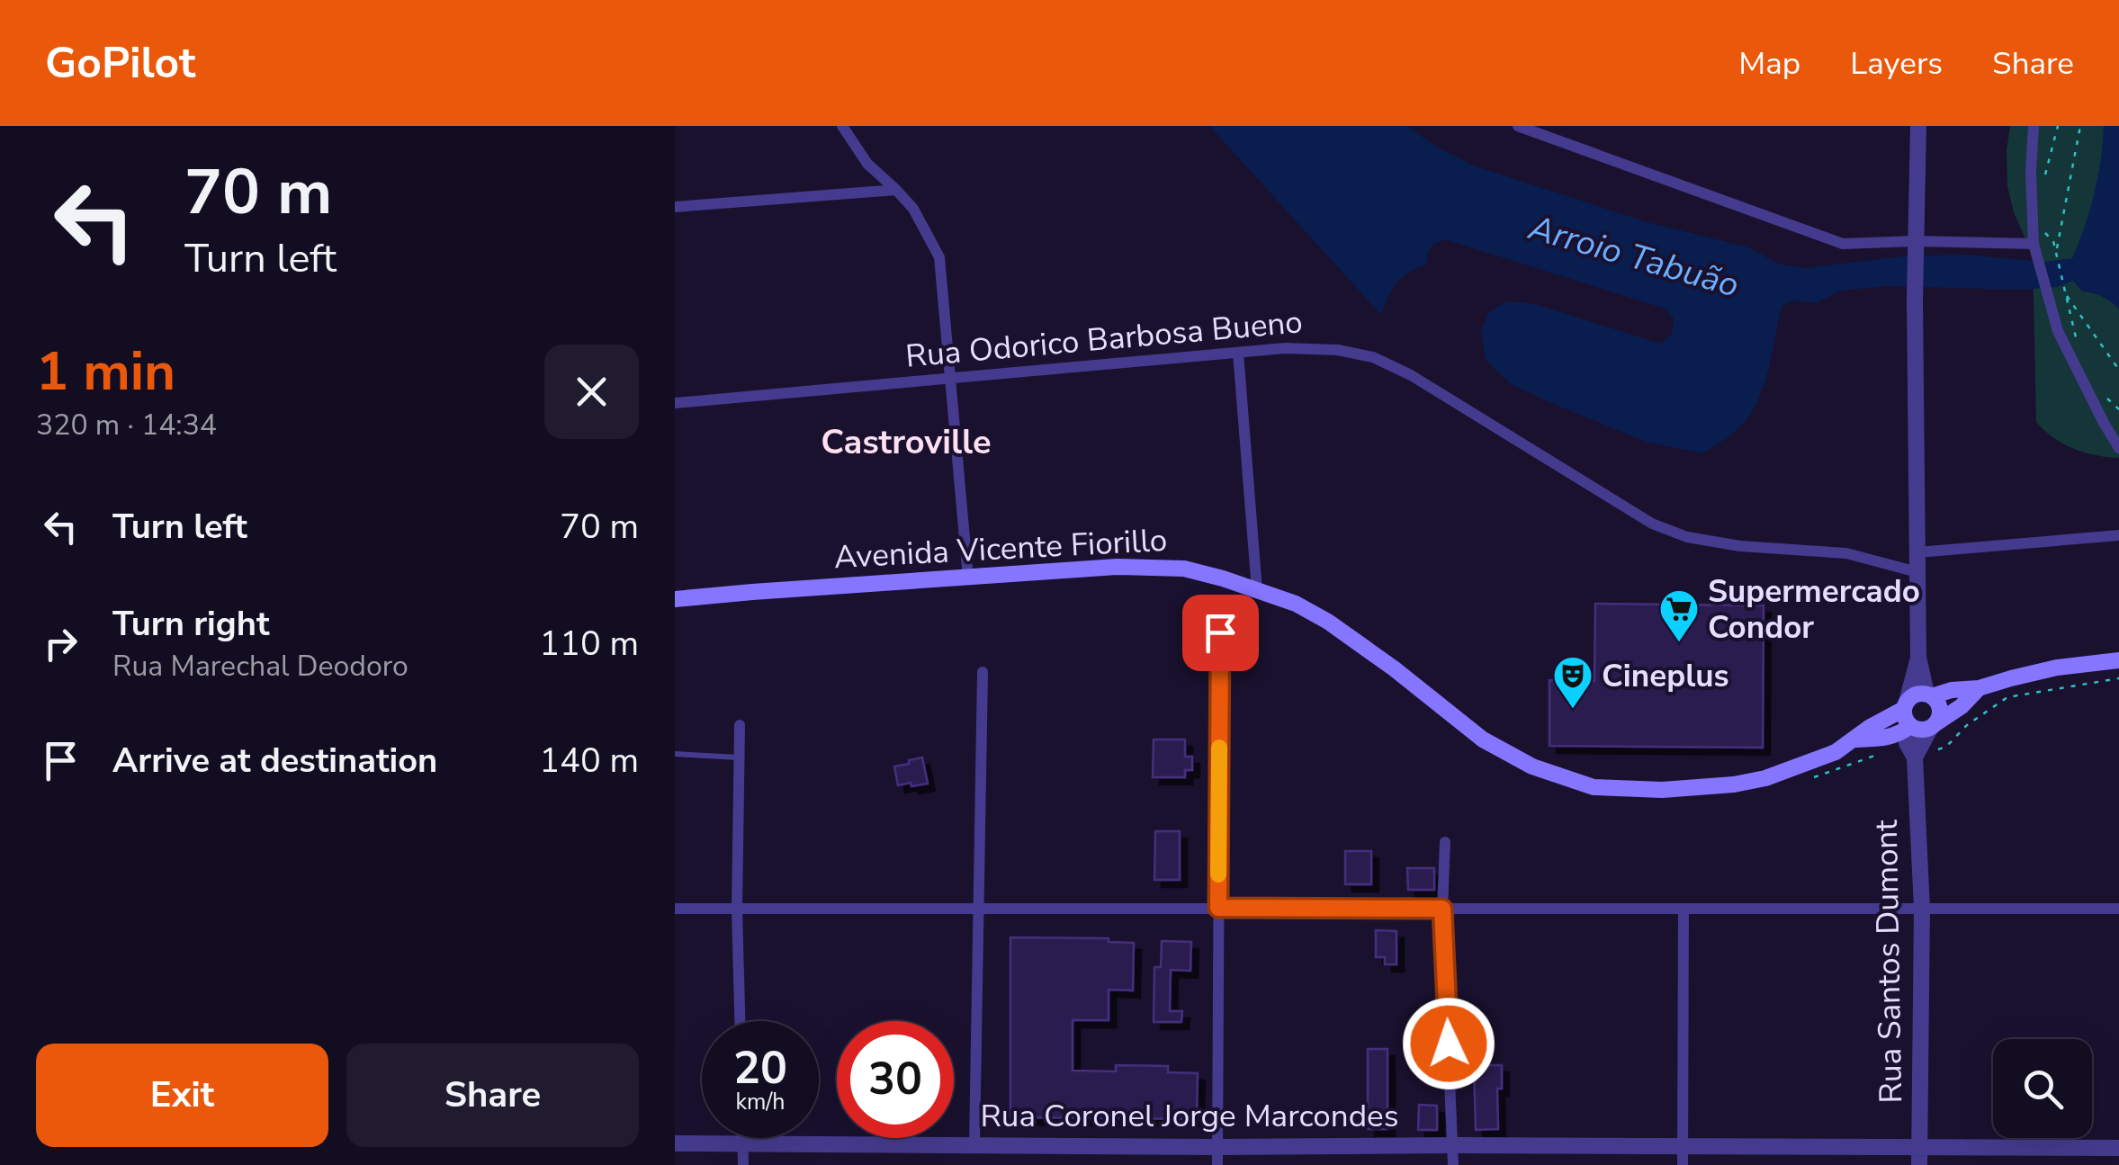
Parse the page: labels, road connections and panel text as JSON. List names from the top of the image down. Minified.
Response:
{"streets":{"main road":["Avenida Vicente Fiorillo"],"street":["Rua Odorico Barbosa Bueno","Rua Santos Dumont","Rua Coronel Jorge Marcondes"]},"crossings":[["Avenida Vicente Fiorillo","Rua Santos Dumont"],["Rua Santos Dumont","Rua Coronel Jorge Marcondes"]],"districts":["Castroville"],"water":["Arroio Tabuão"],"places":{"supermarket":["Supermercado Condor"],"theatre":["Cineplus"]},"page":{"header":"GoPilot","nav":["Map","Layers","Share"],"turn":["70 m","Turn left"],"heading":["1 min","320 m · 14:34"],"list":[{"name":"Turn left","value":"70 m"},{"name":"Turn right","note":"Rua Marechal Deodoro","value":"110 m"},{"name":"Arrive at destination","value":"140 m"}],"speed":"20 km/h","limit":"30","buttons":["Exit","Share"]}}
